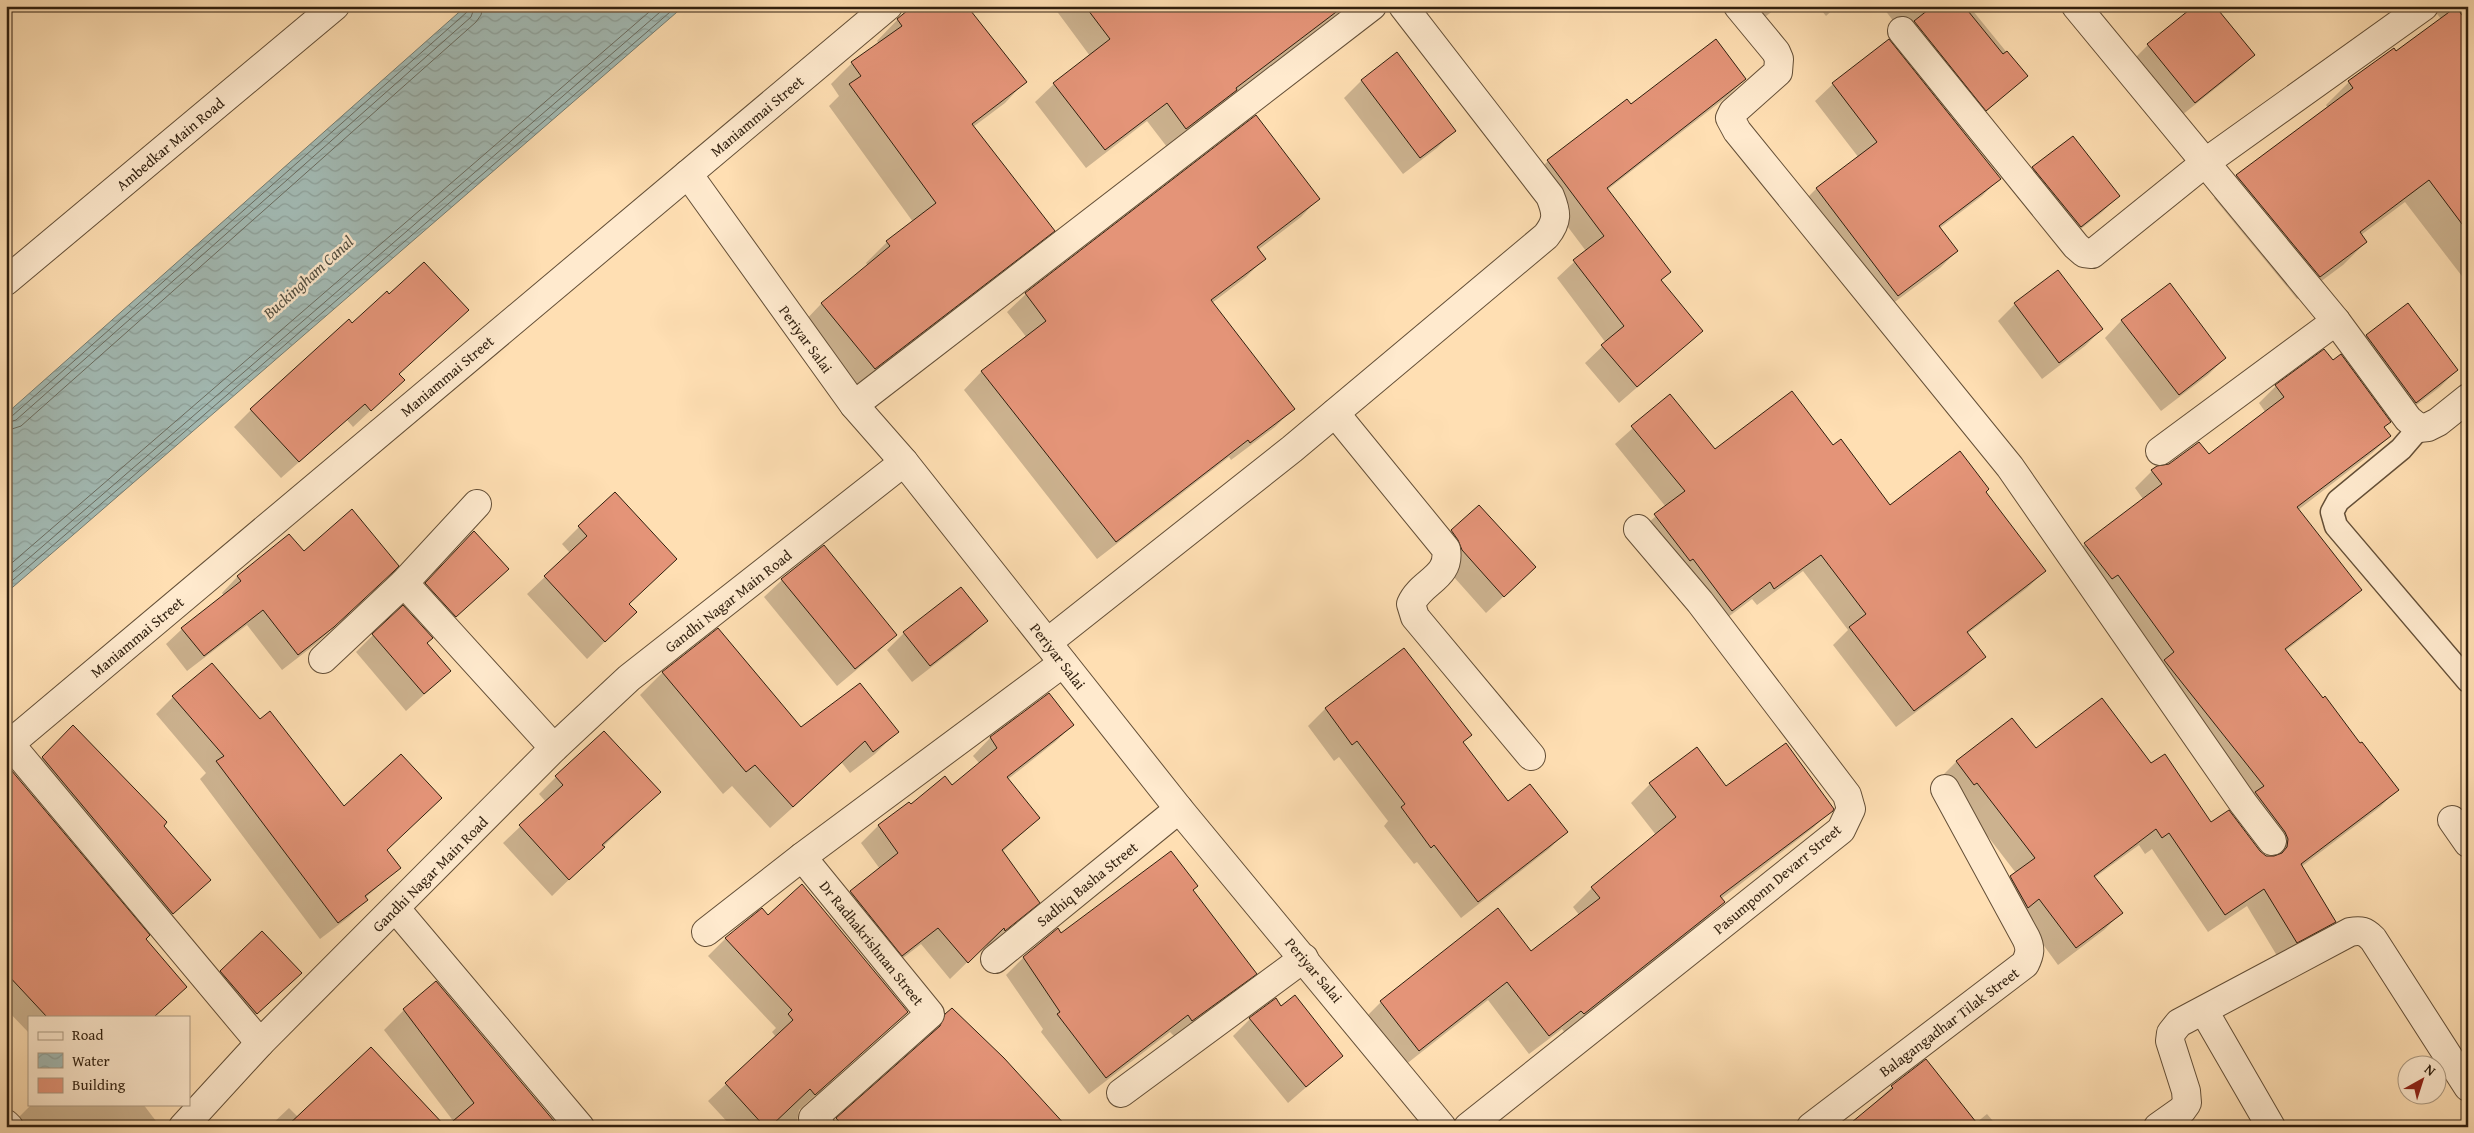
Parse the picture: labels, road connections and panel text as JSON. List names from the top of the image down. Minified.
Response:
{"streets":{"street":["Maniammai Street","Ambedkar Main Road","Periyar Salai","Gandhi Nagar Main Road","Pasumponn Devarr Street","Sadhiq Basha Street","Dr Radhakrishnan Street","Balagangadhar Tilak Street"]},"crossings":[["Maniammai Street","Periyar Salai"],["Periyar Salai","Gandhi Nagar Main Road"],["Periyar Salai","Sadhiq Basha Street"]],"water":["Buckingham Canal"],"legend":["Road","Water","Building"],"north":"top right"}
